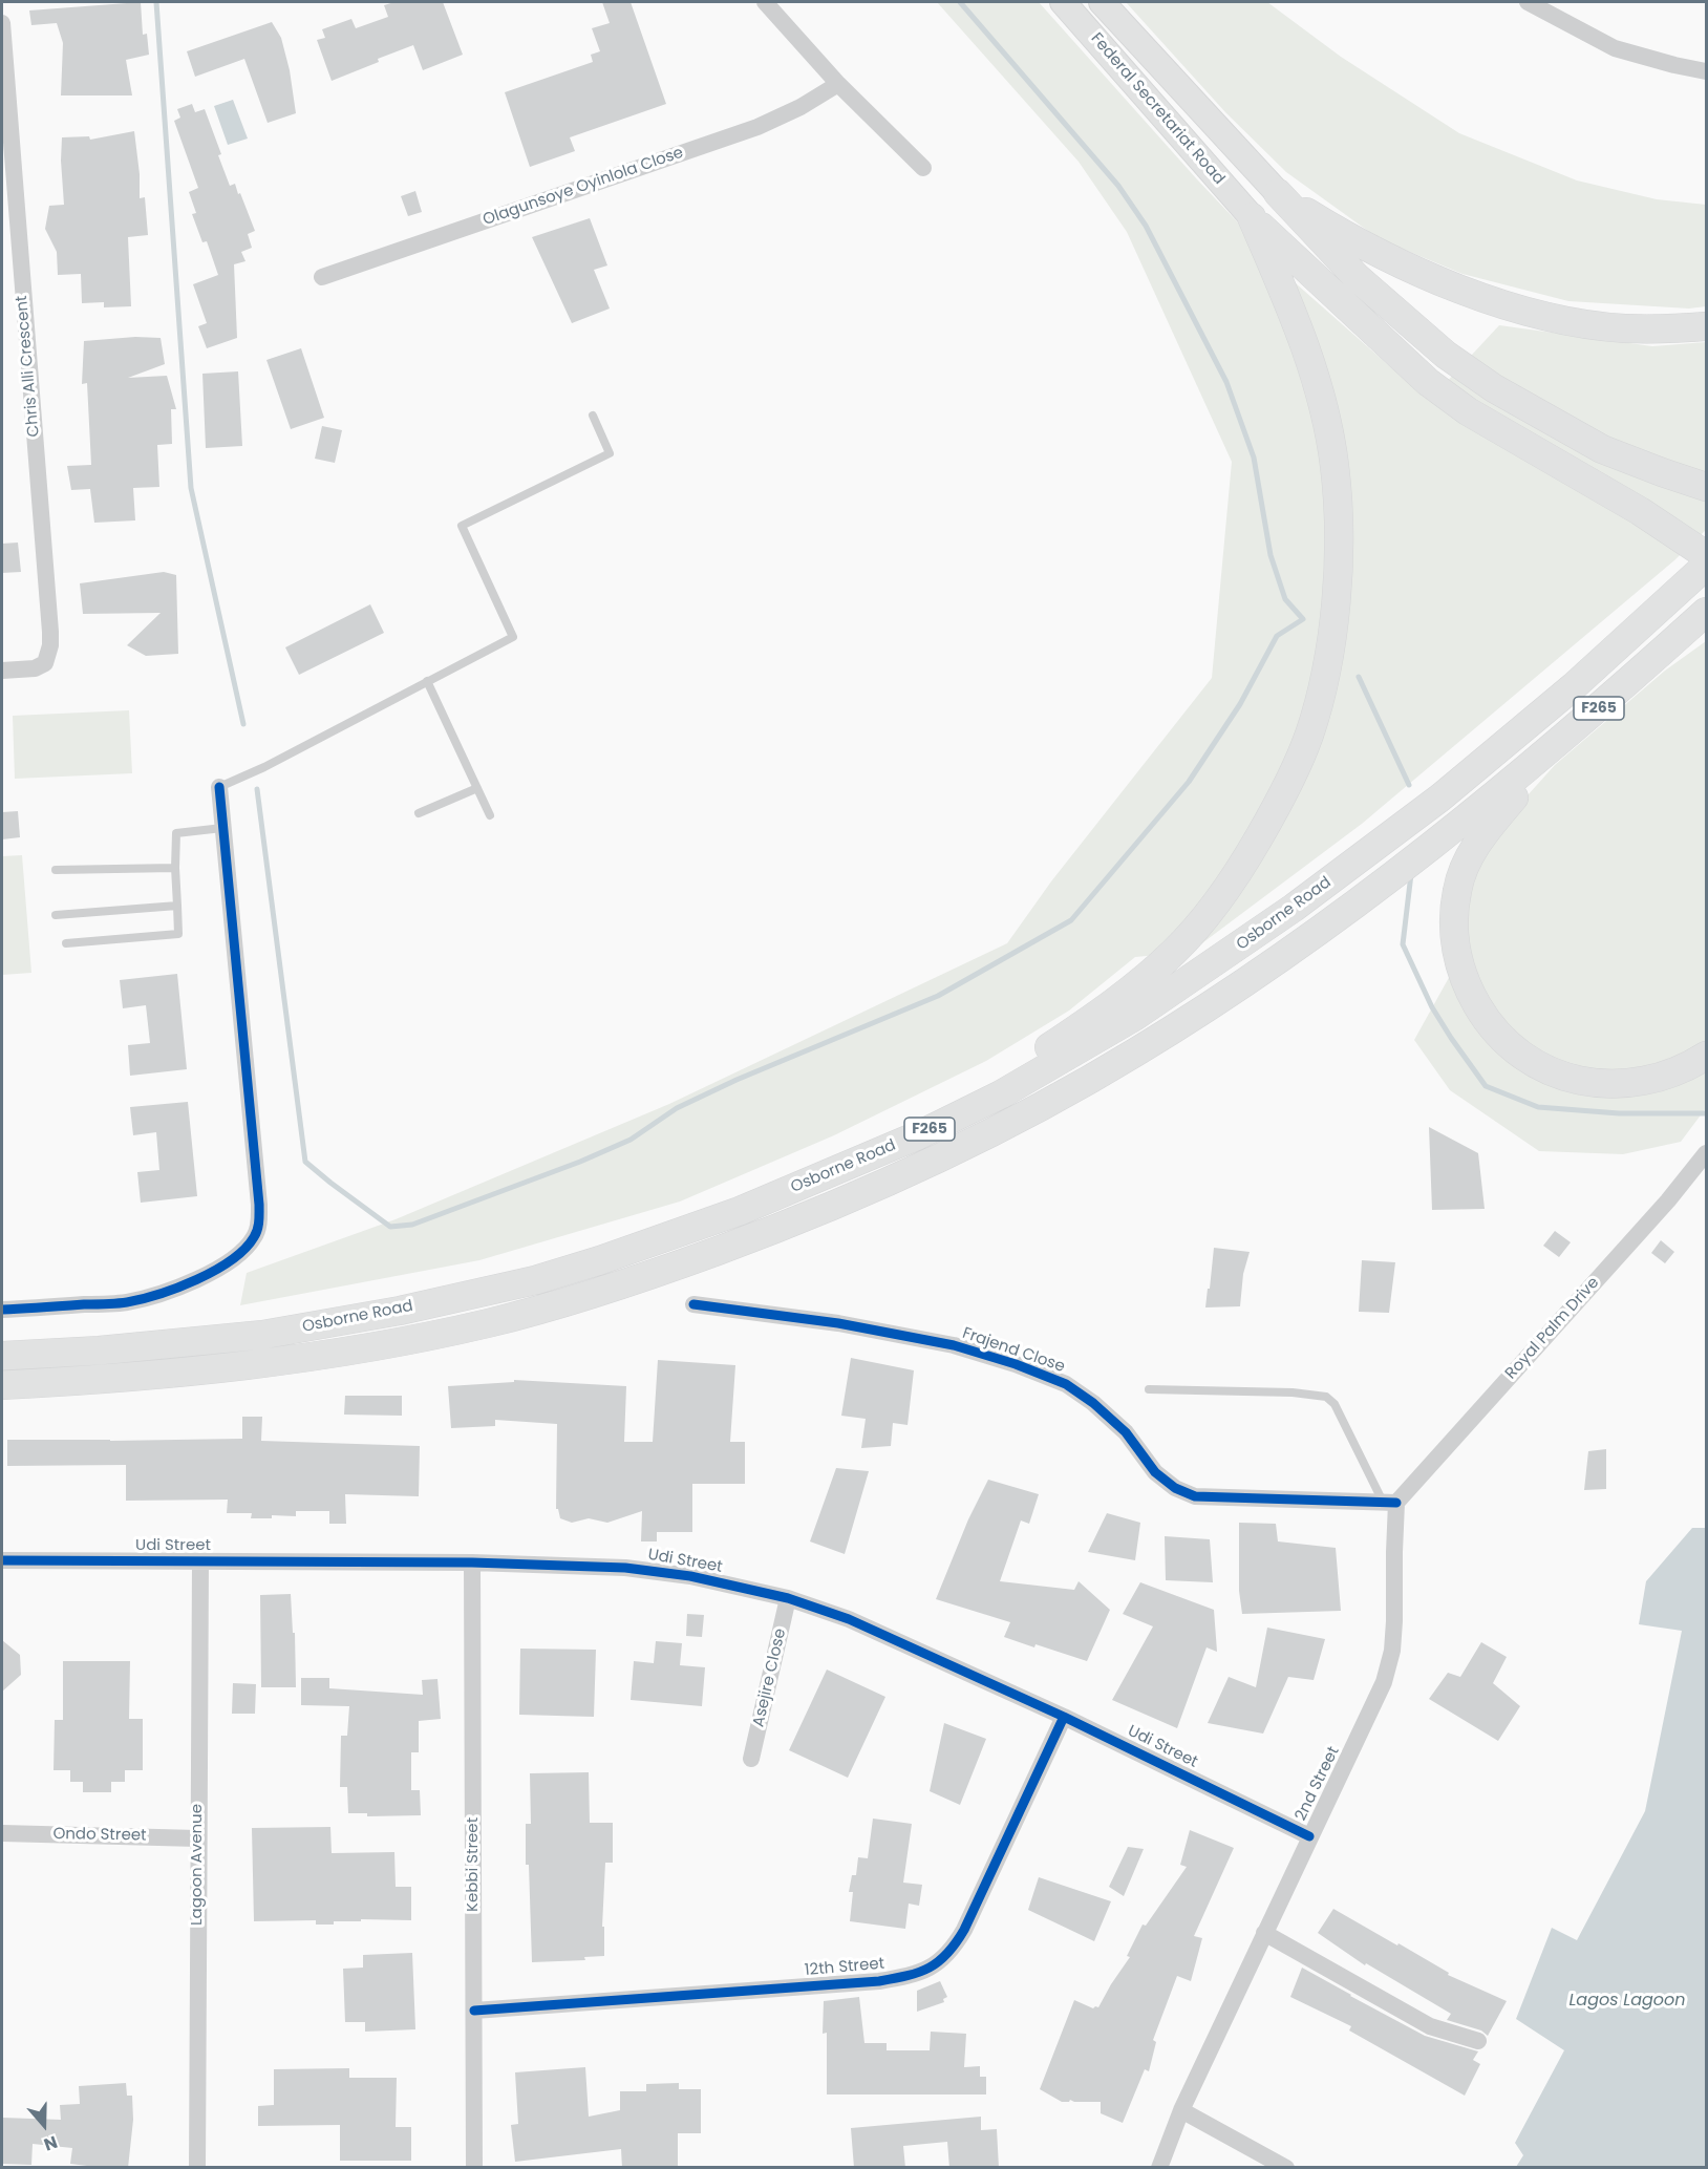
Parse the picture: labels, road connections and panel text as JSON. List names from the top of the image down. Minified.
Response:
{"streets":{"main road":["Federal Secretariat Road","F265","Osborne Road"],"street":["Olagunsoye Oyinlola Close","Chris Alli Crescent","Royal Palm Drive","Frajend Close","Udi Street","Asejire Close","2nd Street","Ondo Street","Lagoon Avenue","Kebbi Street","12th Street"]},"crossings":[["Royal Palm Drive","Frajend Close"],["Royal Palm Drive","2nd Street"],["Frajend Close","2nd Street"],["Udi Street","Asejire Close"],["Udi Street","2nd Street"],["Udi Street","Lagoon Avenue"],["Udi Street","Kebbi Street"],["Udi Street","12th Street"],["Ondo Street","Lagoon Avenue"],["Kebbi Street","12th Street"]],"water":["Lagos Lagoon"],"north":"bottom"}
